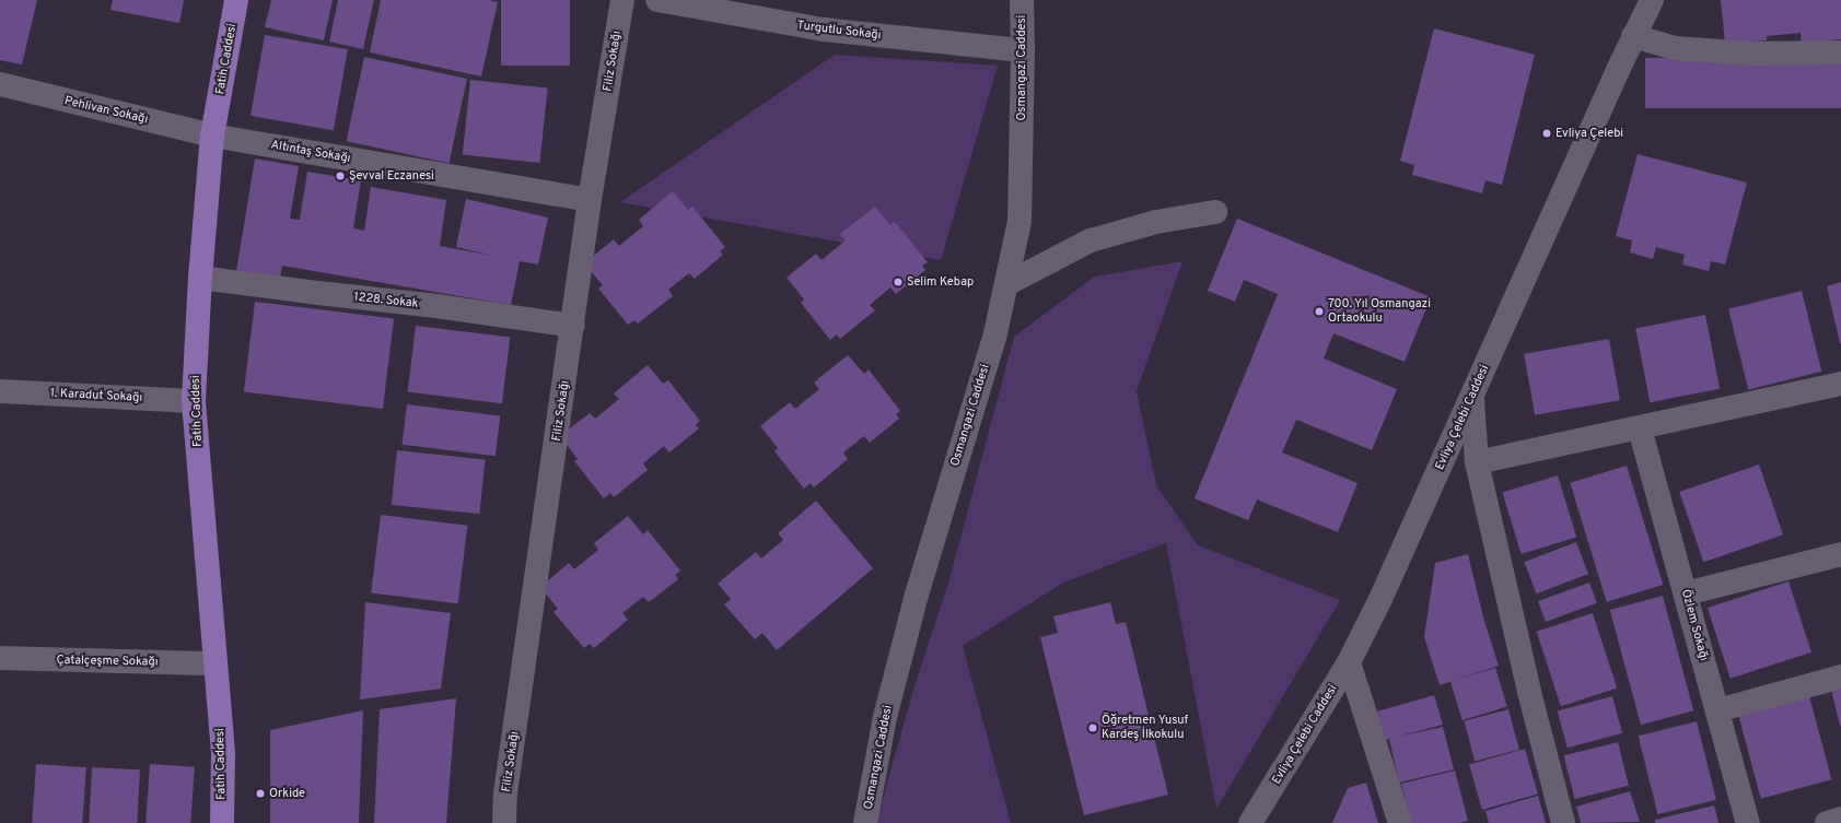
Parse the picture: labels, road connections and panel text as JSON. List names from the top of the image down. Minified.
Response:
{"streets":{"main road":["Fatih Caddesi"],"street":["Turgutlu Sokağı","Filiz Sokağı","Osmangazi Caddesi","Pehlivan Sokağı","Altıntaş Sokağı","1228. Sokak","1. Karadut Sokağı","Evliya Çelebi Caddesi","Özlem Sokağı","Çatalçeşme Sokağı"]},"crossings":[["Turgutlu Sokağı","Osmangazi Caddesi"],["Fatih Caddesi","Pehlivan Sokağı"],["Fatih Caddesi","Altıntaş Sokağı"],["Fatih Caddesi","1228. Sokak"],["Fatih Caddesi","1. Karadut Sokağı"],["Fatih Caddesi","Çatalçeşme Sokağı"],["Filiz Sokağı","Altıntaş Sokağı"],["Filiz Sokağı","1228. Sokak"],["Pehlivan Sokağı","Altıntaş Sokağı"]],"places":["Evliya Çelebi","Şevval Eczanesi","Selim Kebap","700. Yıl Osmangazi Ortaokulu","Öğretmen Yusuf Kardeş İlkokulu","Orkide"]}
